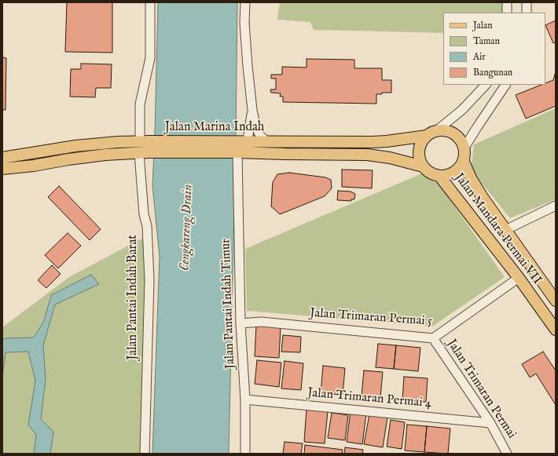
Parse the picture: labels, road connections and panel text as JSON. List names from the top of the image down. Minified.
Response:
{"streets":{"main road":["Jalan Marina Indah","Jalan Mandara Permai VII","Jalan Pantai Indah Barat"],"street":["Jalan Pantai Indah Timur","Jalan Trimaran Permai 5","Jalan Trimaran Permai","Jalan Trimaran Permai 4"]},"crossings":[["Jalan Marina Indah","Jalan Mandara Permai VII"],["Jalan Marina Indah","Jalan Pantai Indah Barat"],["Jalan Marina Indah","Jalan Pantai Indah Timur"],["Jalan Mandara Permai VII","Jalan Trimaran Permai 5"],["Jalan Pantai Indah Timur","Jalan Trimaran Permai 5"],["Jalan Pantai Indah Timur","Jalan Trimaran Permai 4"],["Jalan Trimaran Permai 5","Jalan Trimaran Permai"],["Jalan Trimaran Permai","Jalan Trimaran Permai 4"]],"water":["Cengkareng Drain"],"legend":["Jalan","Taman","Air","Bangunan"]}
